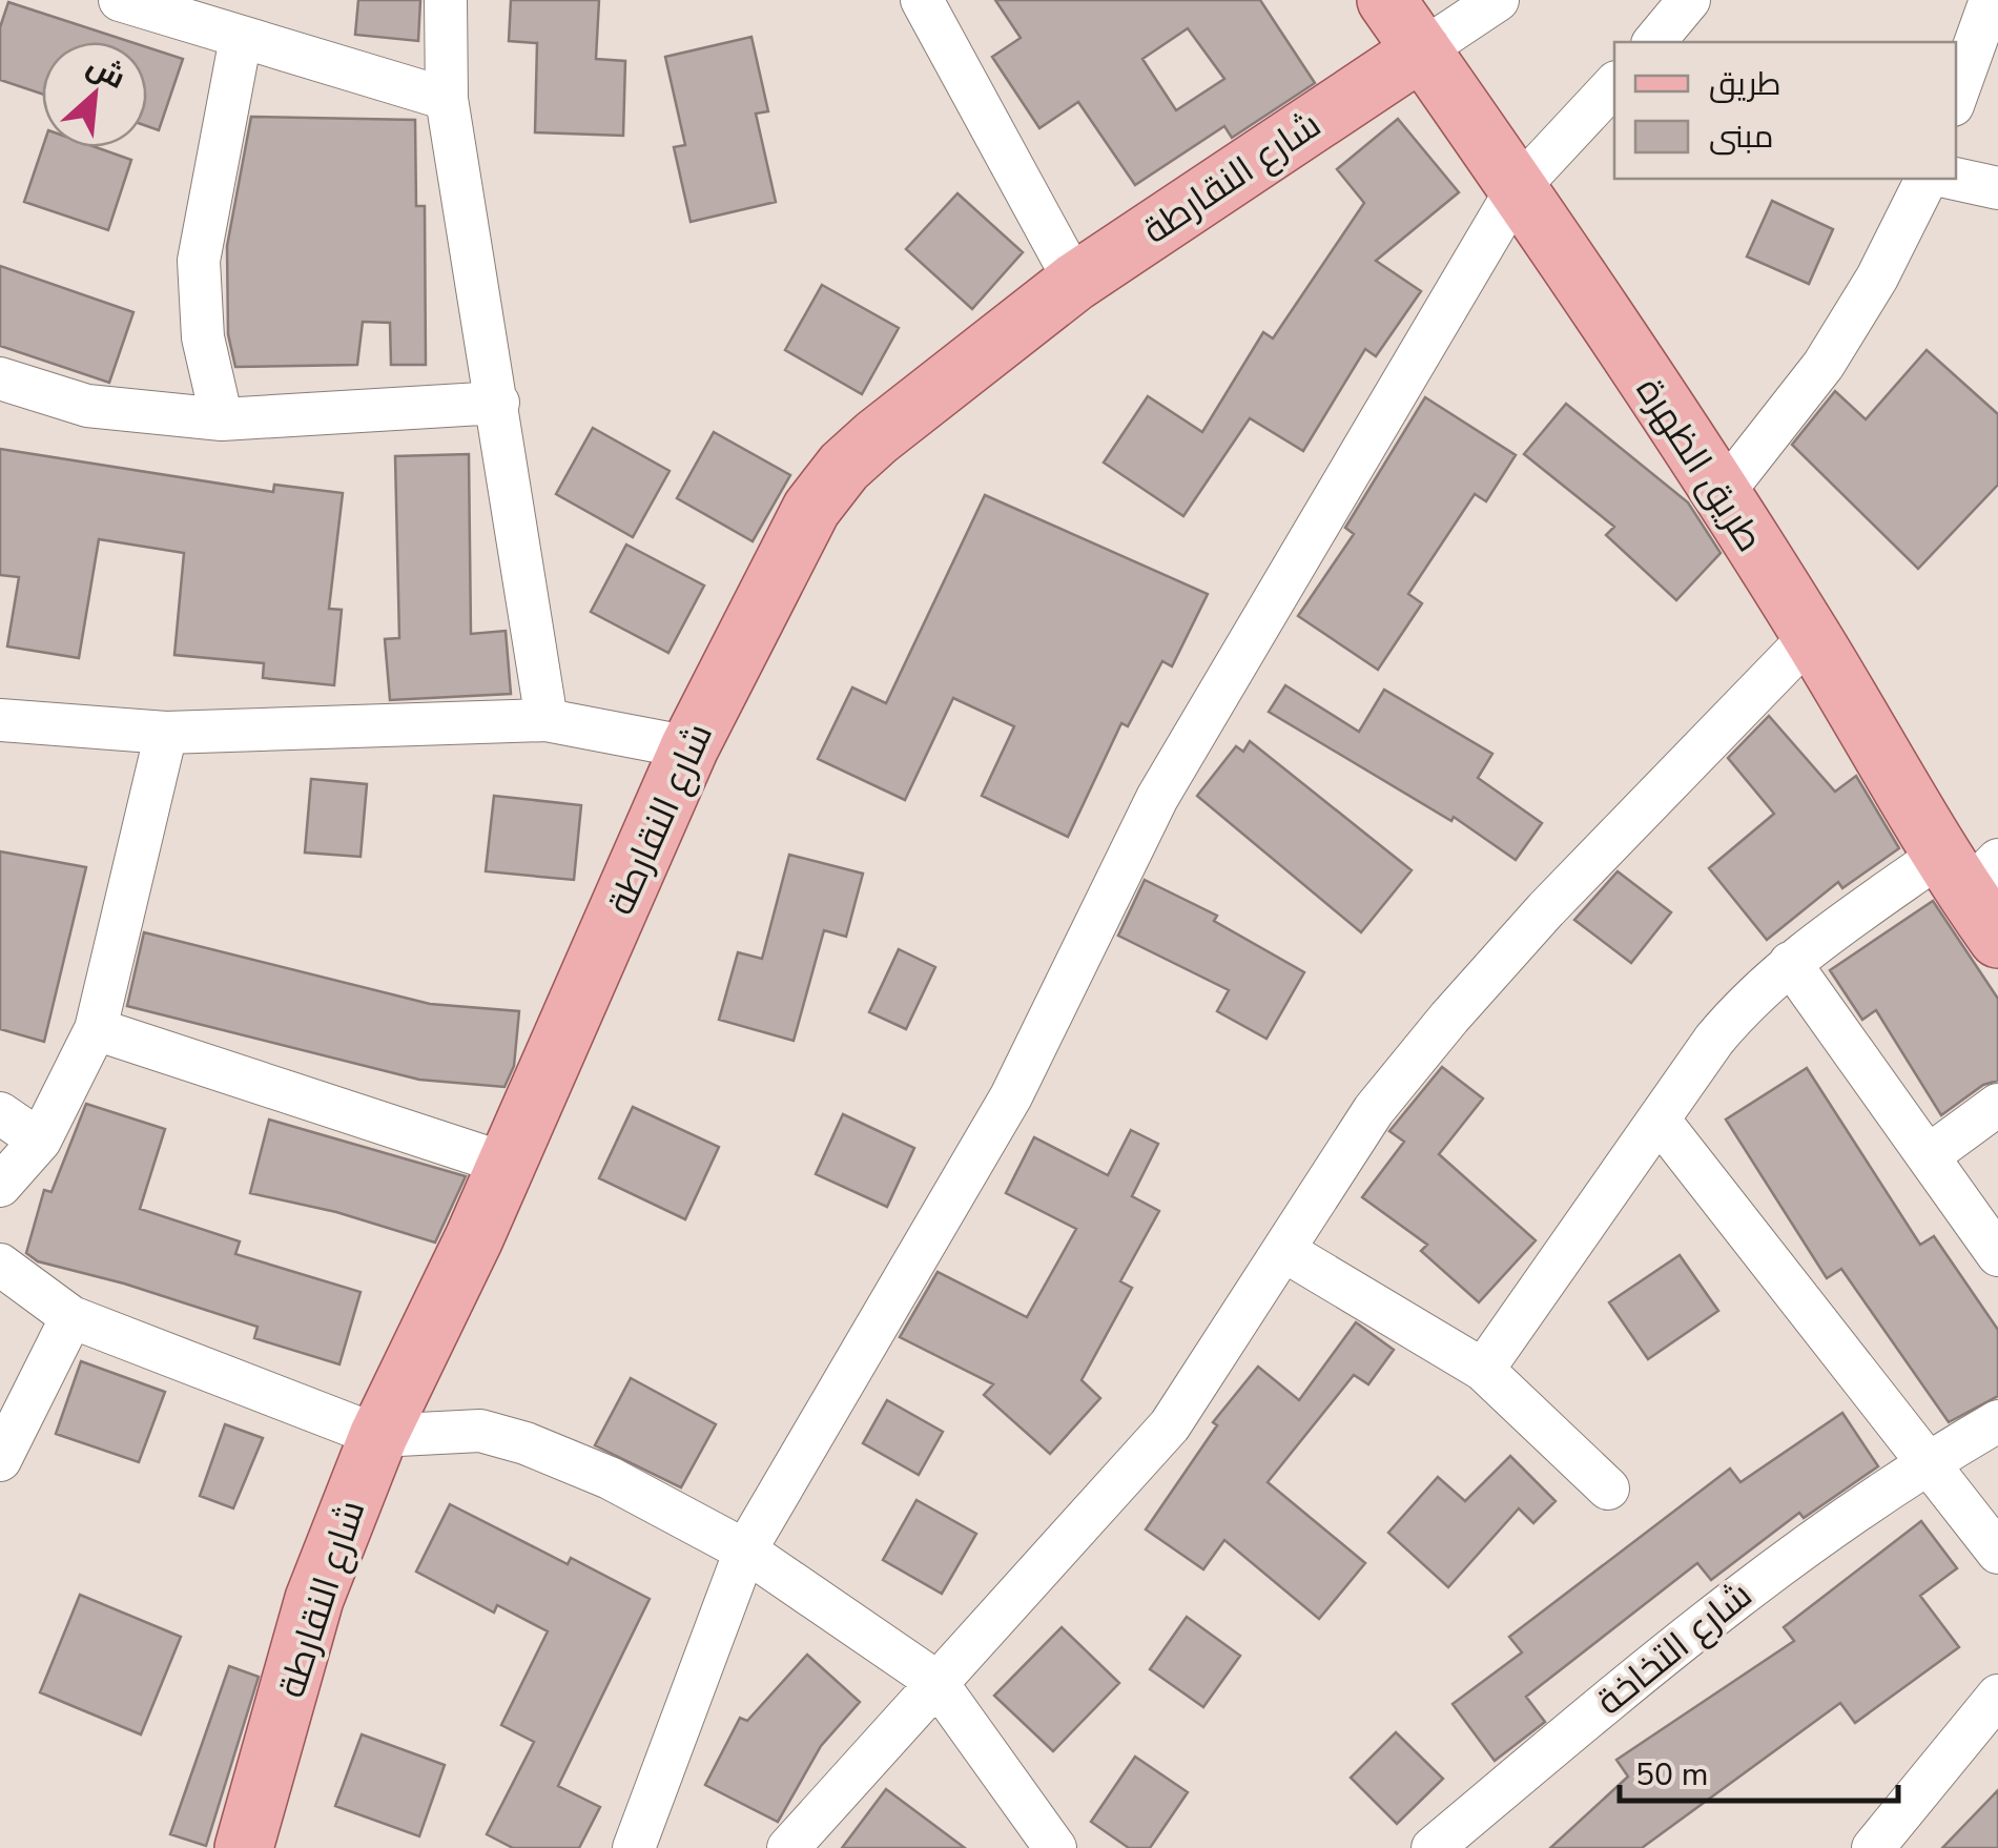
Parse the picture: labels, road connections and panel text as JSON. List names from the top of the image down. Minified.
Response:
{"streets":{"main road":["شارع النقارطة","طريق الظهرة"],"street":["شارع التخاخة"]},"crossings":[["شارع النقارطة","طريق الظهرة"]],"legend":["طريق","مبنى"],"scale_bar":"50 m","north":"top right"}
